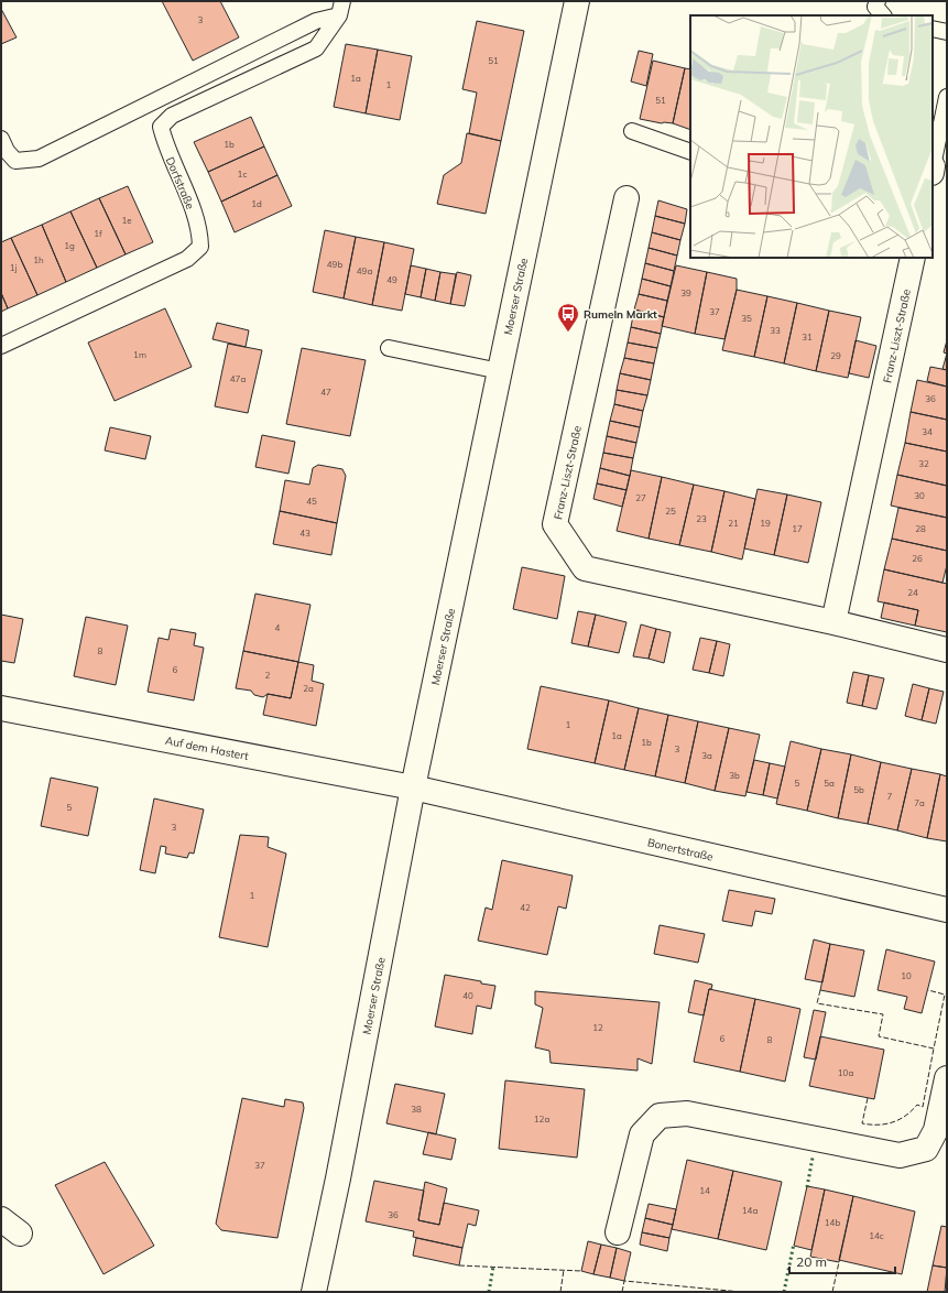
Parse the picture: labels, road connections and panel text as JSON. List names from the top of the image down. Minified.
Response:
{"streets":{"street":["Moerser Straße","Franz-Liszt-Straße","Auf dem Hastert","Bonertstraße"],"lane":["Dorfstraße"]},"crossings":[["Moerser Straße","Auf dem Hastert"],["Moerser Straße","Bonertstraße"],["Auf dem Hastert","Bonertstraße"]],"places":{"bus stop":["Rumeln Markt"]},"house_numbers":["3","51","1a","1","51","1b","1c","1d","1e","1f","1g","1h","49b","1j","49a","49","39","37","35","33","31","1m","29","47a","47","36","34","32","30","27","45","25","23","21","19","17","28","43","26","24","4","8","6","2","2a","1","1a","1b","3","3a","3b","5","5a","5b","7","7a","5","3","1","42","10","40","12","6","8","10a","38","12a","37","14","14a","36","14b","14c"],"scale_bar":"20 m"}
